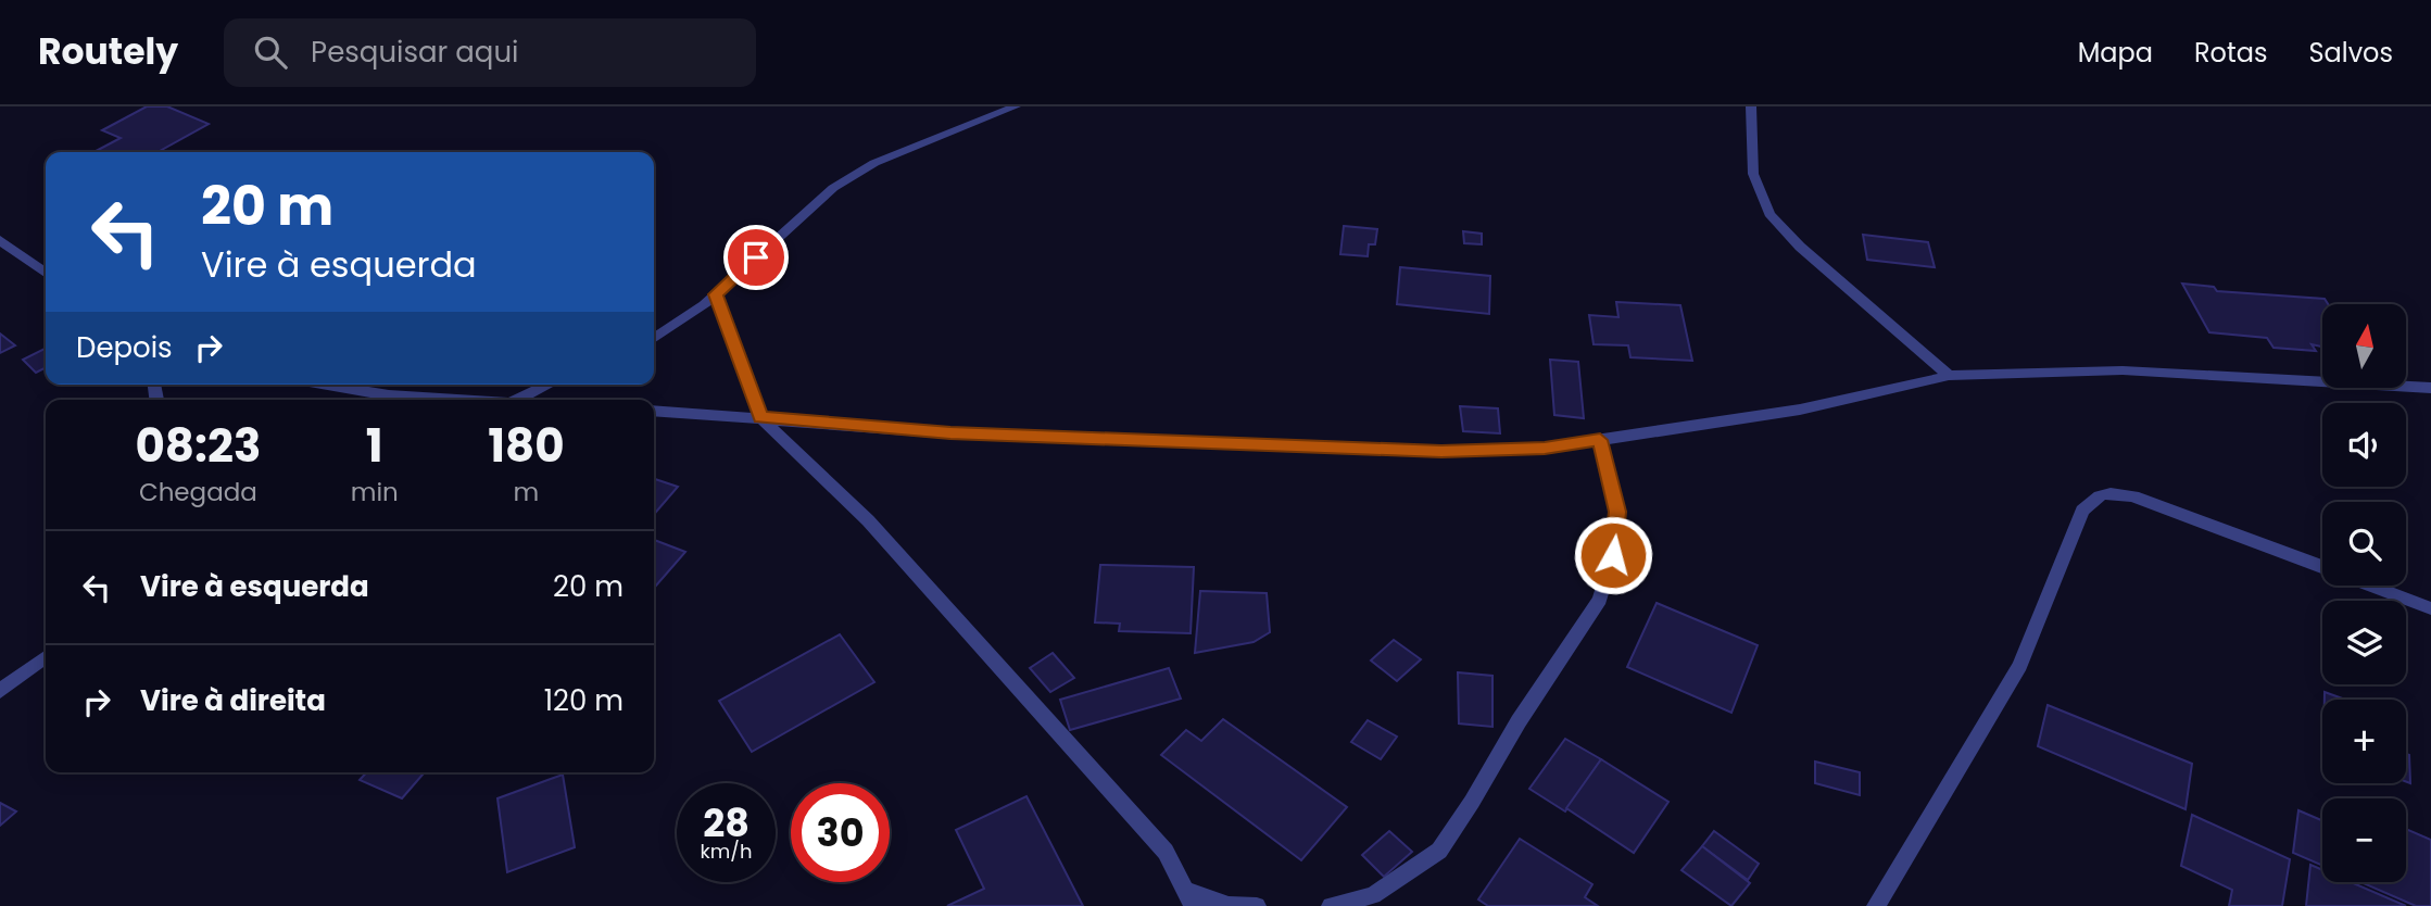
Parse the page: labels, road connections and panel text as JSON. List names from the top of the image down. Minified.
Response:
{"north":"top","page":{"header":"Routely","search":"Pesquisar aqui","nav":["Mapa","Rotas","Salvos"],"turn":["20 m","Vire à esquerda"],"map_buttons":["+","−"],"then":"Depois","eta":["08:23","Chegada","1","min","180","m"],"list":[{"name":"Vire à esquerda","value":"20 m"},{"name":"Vire à direita","value":"120 m"}],"speed":"28 km/h","limit":"30"}}
